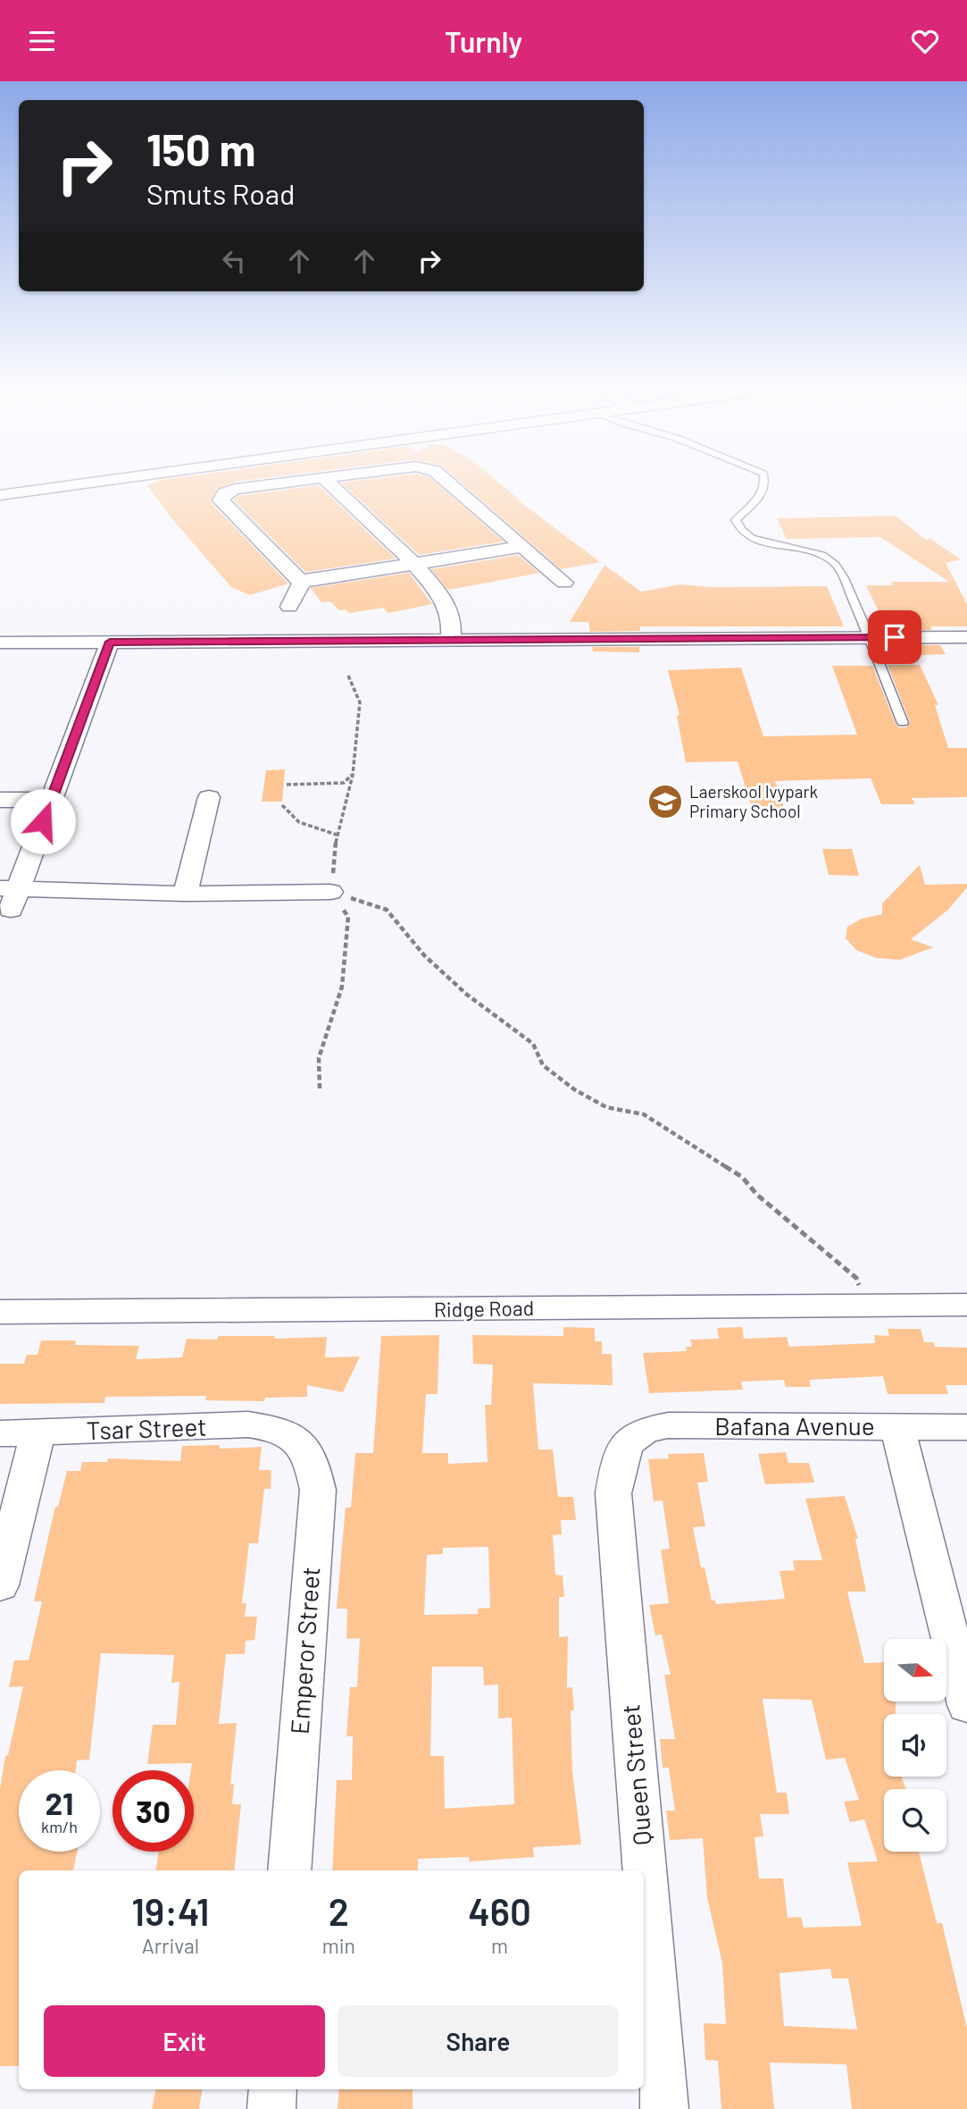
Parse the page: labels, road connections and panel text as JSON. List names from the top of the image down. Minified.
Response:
{"streets":{"street":["Ridge Road","Bafana Avenue","Tsar Street","Emperor Street","Queen Street"]},"crossings":[["Bafana Avenue","Queen Street"],["Tsar Street","Emperor Street"]],"places":{"school or university":["Laerskool Ivypark Primary School"]},"north":"right","page":{"header":"Turnly","turn":["150 m","Smuts Road"],"speed":"21 km/h","limit":"30","eta":["19:41","Arrival","2","min","460","m"],"buttons":["Exit","Share"]}}
